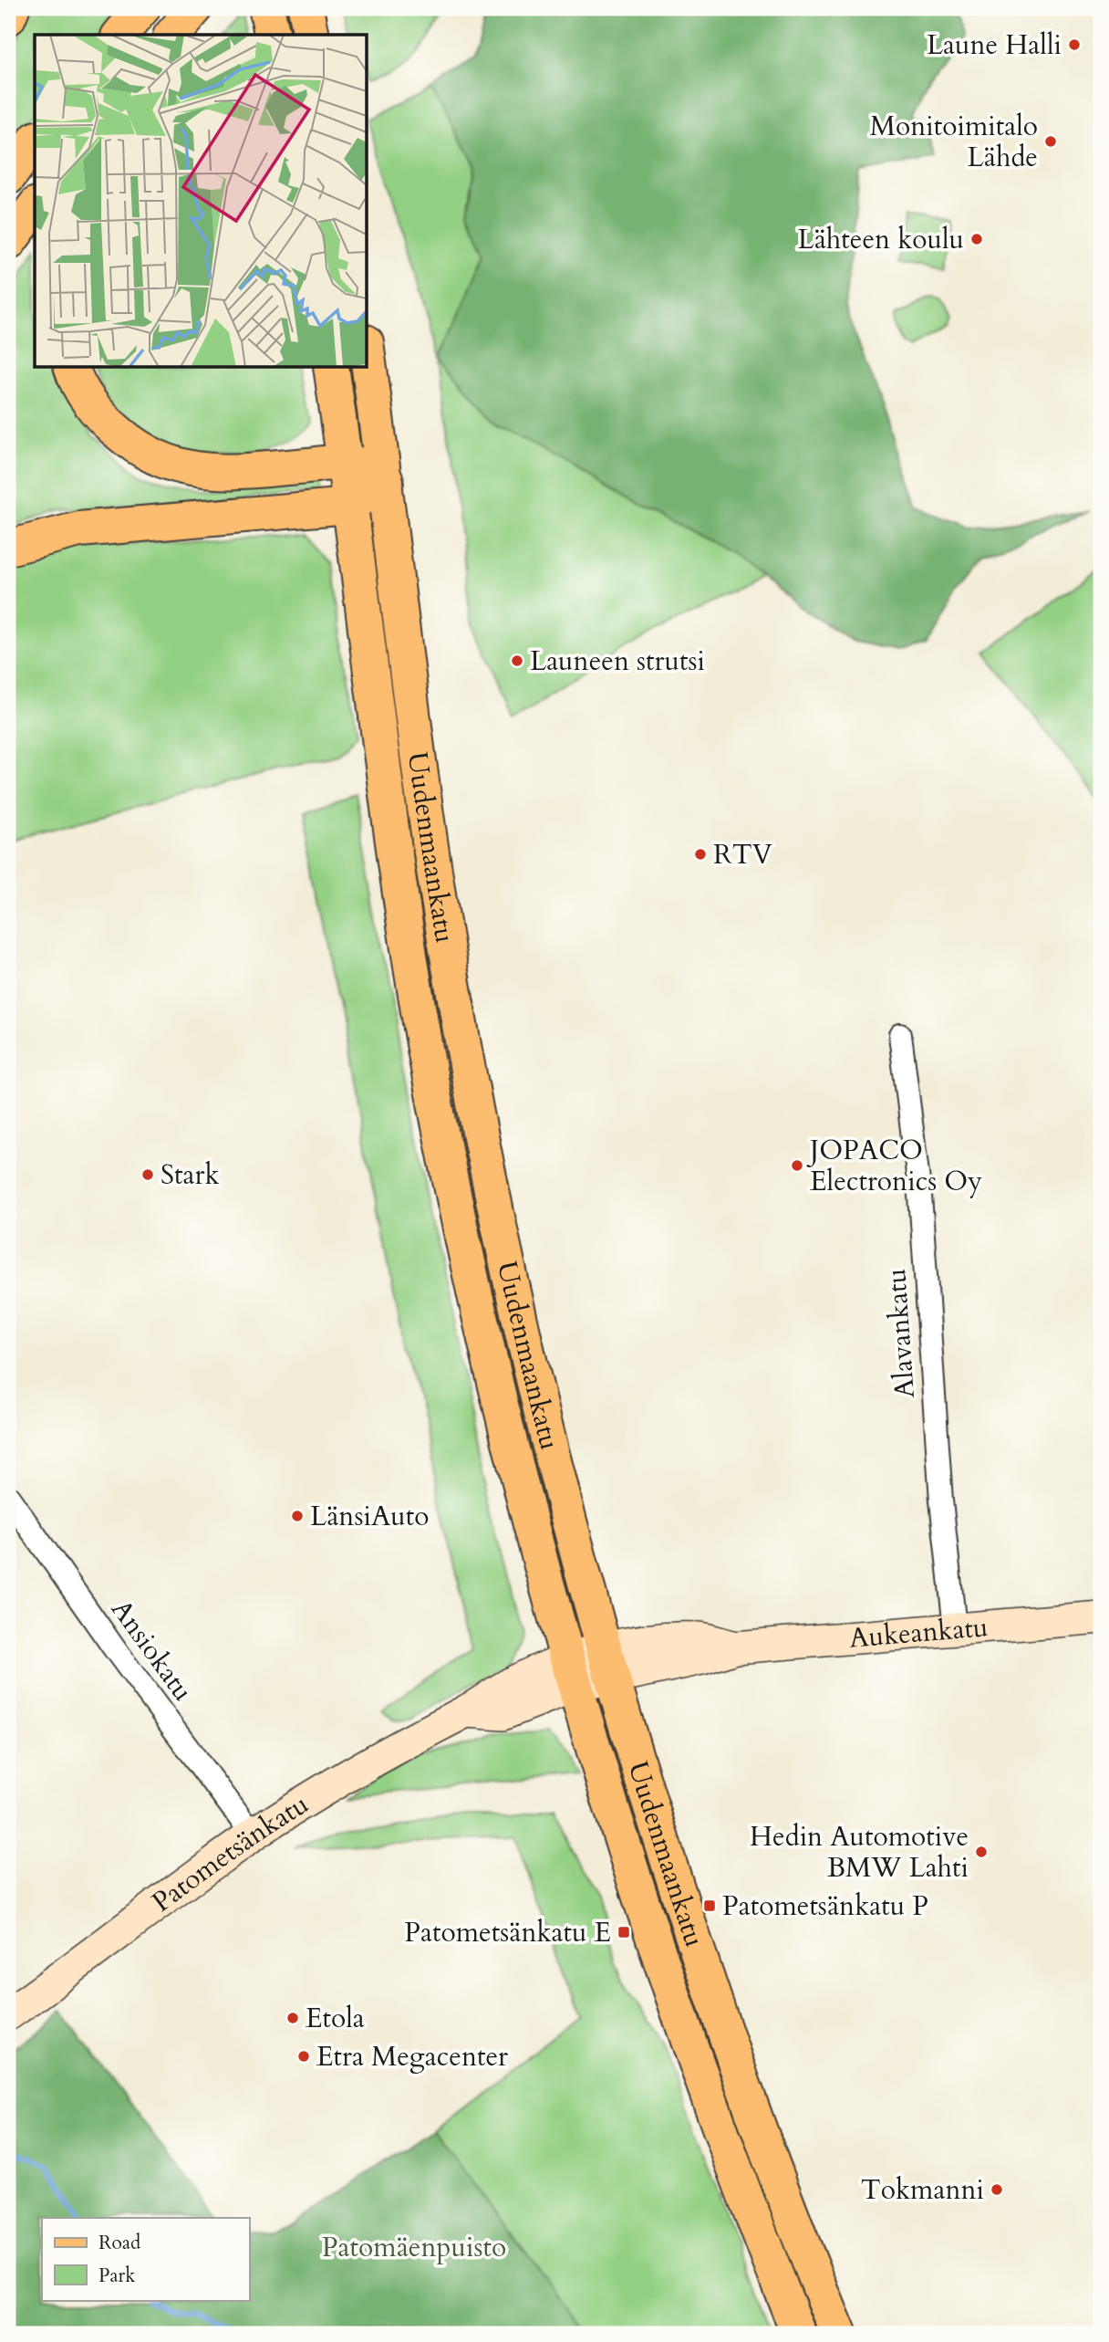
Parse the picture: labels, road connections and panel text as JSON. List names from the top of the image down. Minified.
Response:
{"streets":{"main road":["Uudenmaankatu"],"street":["Alavankatu","Aukeankatu","Ansiokatu","Patometsänkatu"]},"crossings":[["Uudenmaankatu","Aukeankatu"],["Uudenmaankatu","Patometsänkatu"],["Alavankatu","Aukeankatu"],["Aukeankatu","Patometsänkatu"],["Ansiokatu","Patometsänkatu"]],"parks":["Patomäenpuisto"],"places":{"other":["Laune Halli","Monitoimitalo Lähde","Lähteen koulu","Launeen strutsi","RTV","JOPACO Electronics Oy","Stark","LänsiAuto","Hedin Automotive BMW Lahti","Etola","Etra Megacenter","Tokmanni"],"transit":["Patometsänkatu P","Patometsänkatu E"]},"legend":["Road","Park"]}
